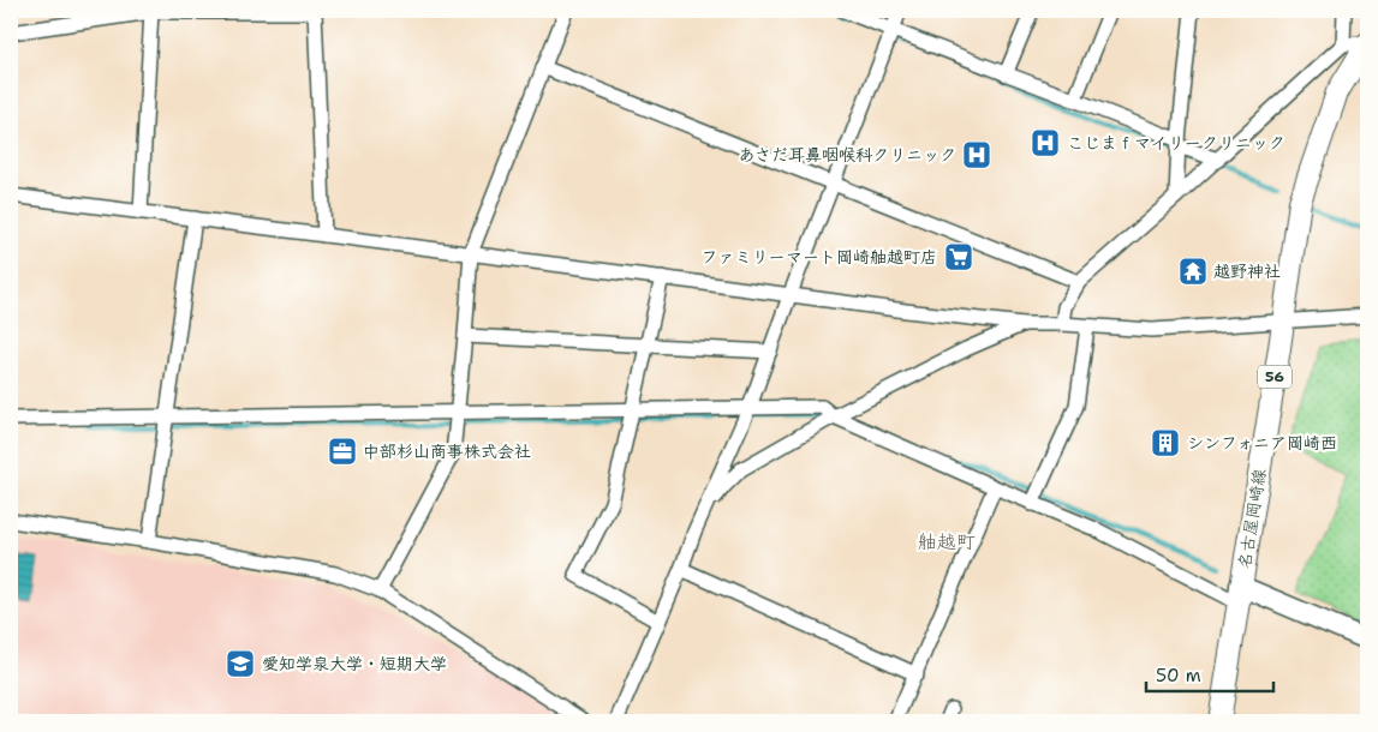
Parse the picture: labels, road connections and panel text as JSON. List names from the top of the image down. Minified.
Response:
{"streets":{"main road":["56","名古屋岡崎線"]},"districts":["舳越町"],"places":{"hospital":["こじまｆマイリークリニック","あさだ耳鼻咽喉科クリニック"],"supermarket":["ファミリーマート岡崎舳越町店"],"temple":["越野神社"],"building":["シンフォニア岡崎西"],"office":["中部杉山商事株式会社"],"school or university":["愛知学泉大学・短期大学"]},"scale_bar":"50 m"}
